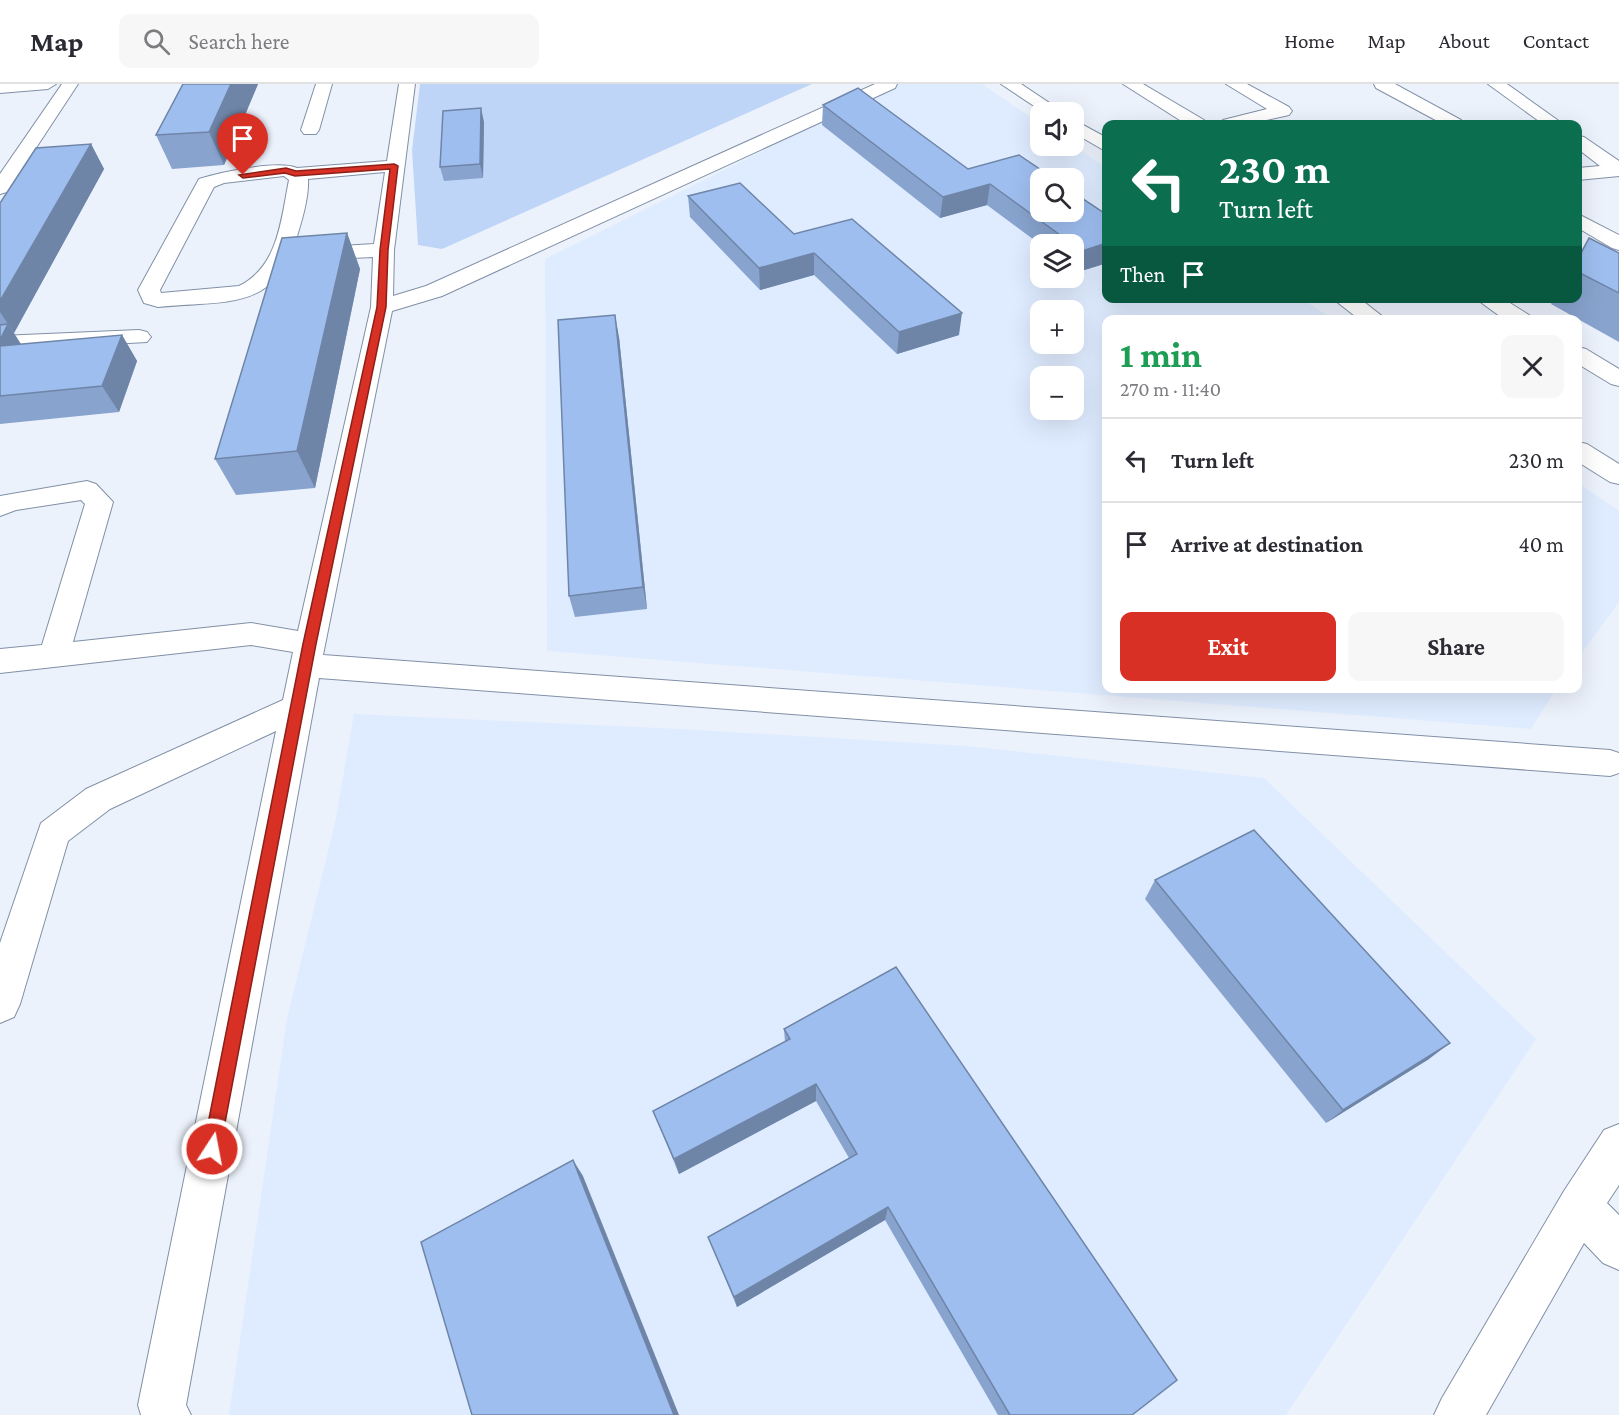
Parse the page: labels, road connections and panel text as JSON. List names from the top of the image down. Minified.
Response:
{"page":{"header":"Map","search":"Search here","nav":["Home","Map","About","Contact"],"map_buttons":["+","−"],"turn":["230 m","Turn left"],"then":"Then","heading":["1 min","270 m · 11:40"],"list":[{"name":"Turn left","value":"230 m"},{"name":"Arrive at destination","value":"40 m"}],"buttons":["Exit","Share"]}}
